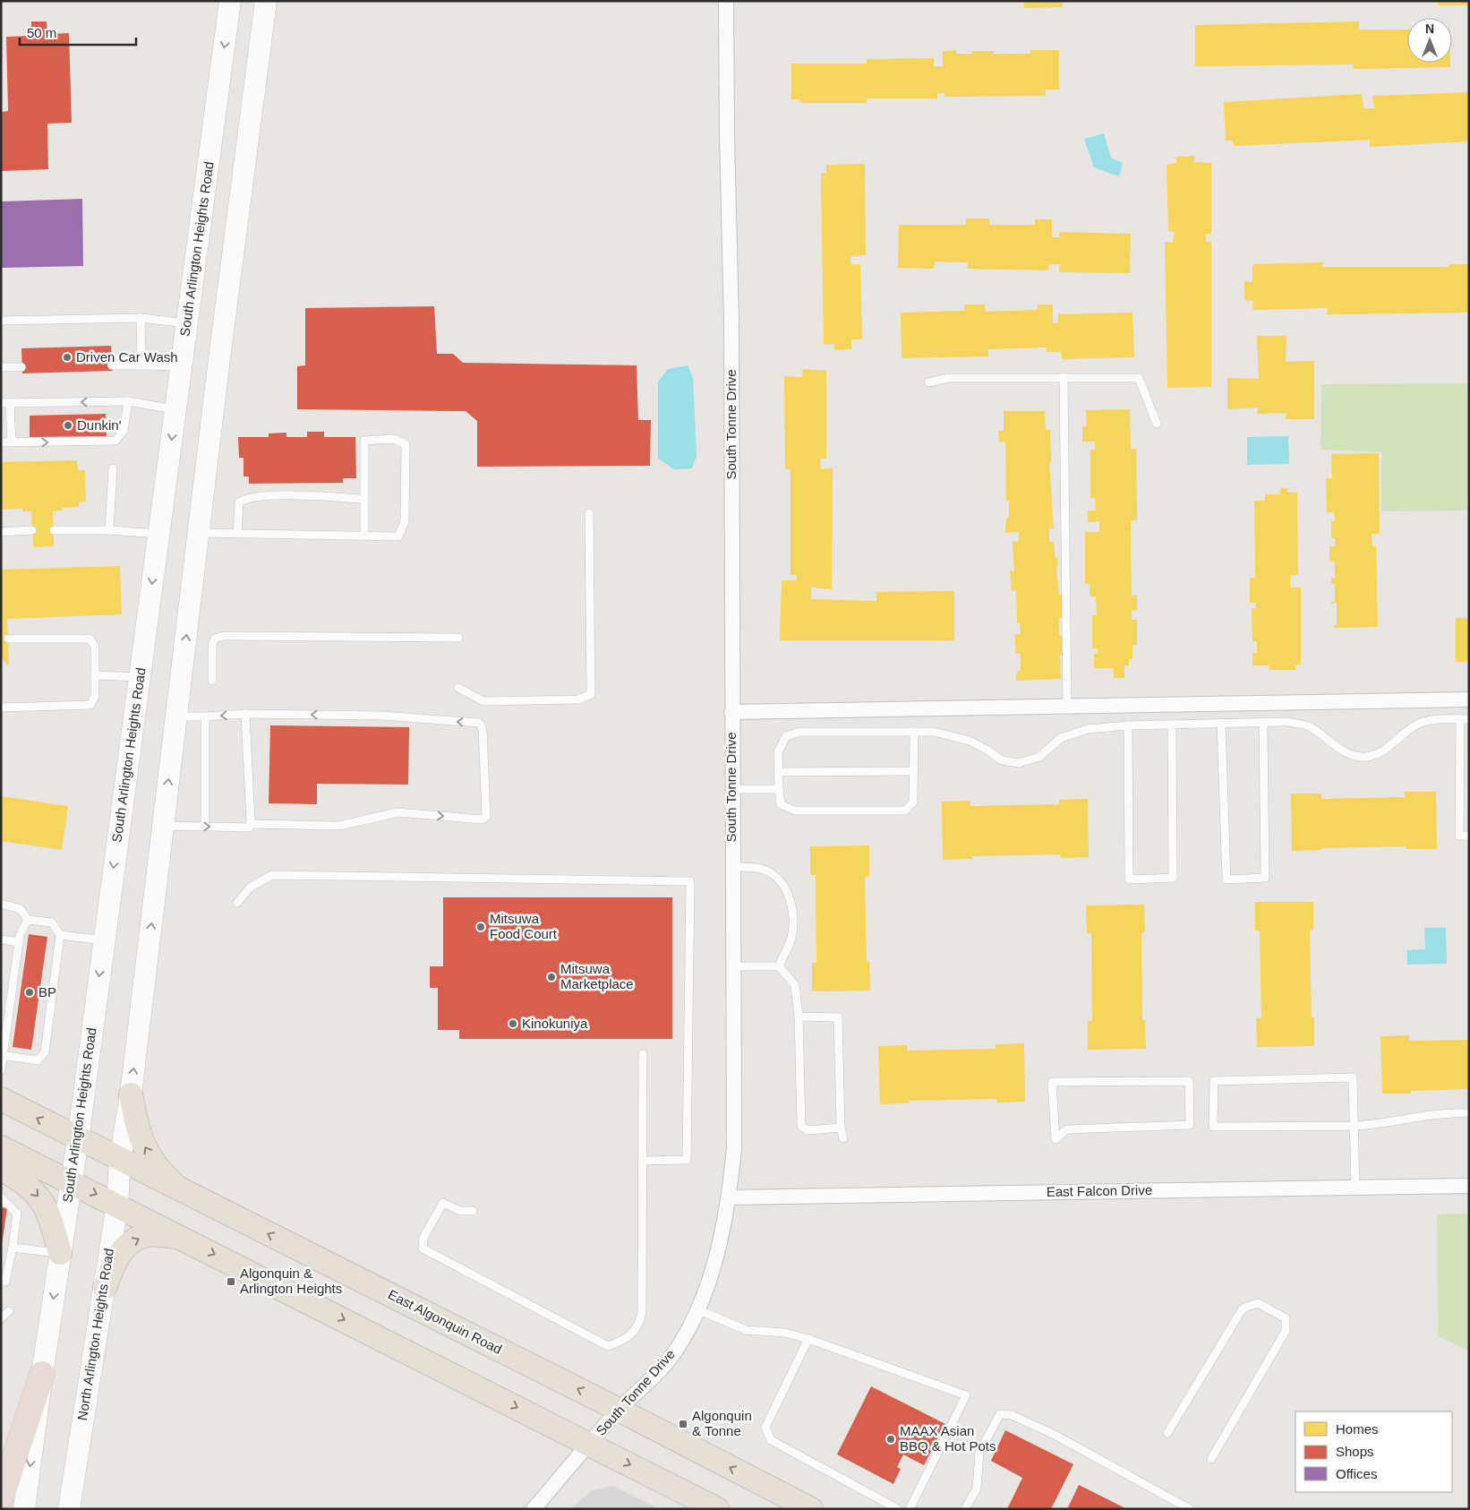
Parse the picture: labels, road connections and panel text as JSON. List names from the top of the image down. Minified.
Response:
{"streets":{"main road":["South Arlington Heights Road","East Algonquin Road","North Arlington Heights Road"],"street":["South Tonne Drive","East Falcon Drive"]},"crossings":[["South Arlington Heights Road","East Algonquin Road"],["South Tonne Drive","East Falcon Drive"],["South Tonne Drive","East Algonquin Road"],["East Algonquin Road","North Arlington Heights Road"]],"places":{"other":["Driven Car Wash","Dunkin'","Mitsuwa Food Court","Mitsuwa Marketplace","BP","Kinokuniya","MAAX Asian BBQ & Hot Pots"],"transit":["Algonquin & Arlington Heights","Algonquin & Tonne"]},"legend":["Homes","Shops","Offices"],"scale_bar":"50 m","north":"top"}
